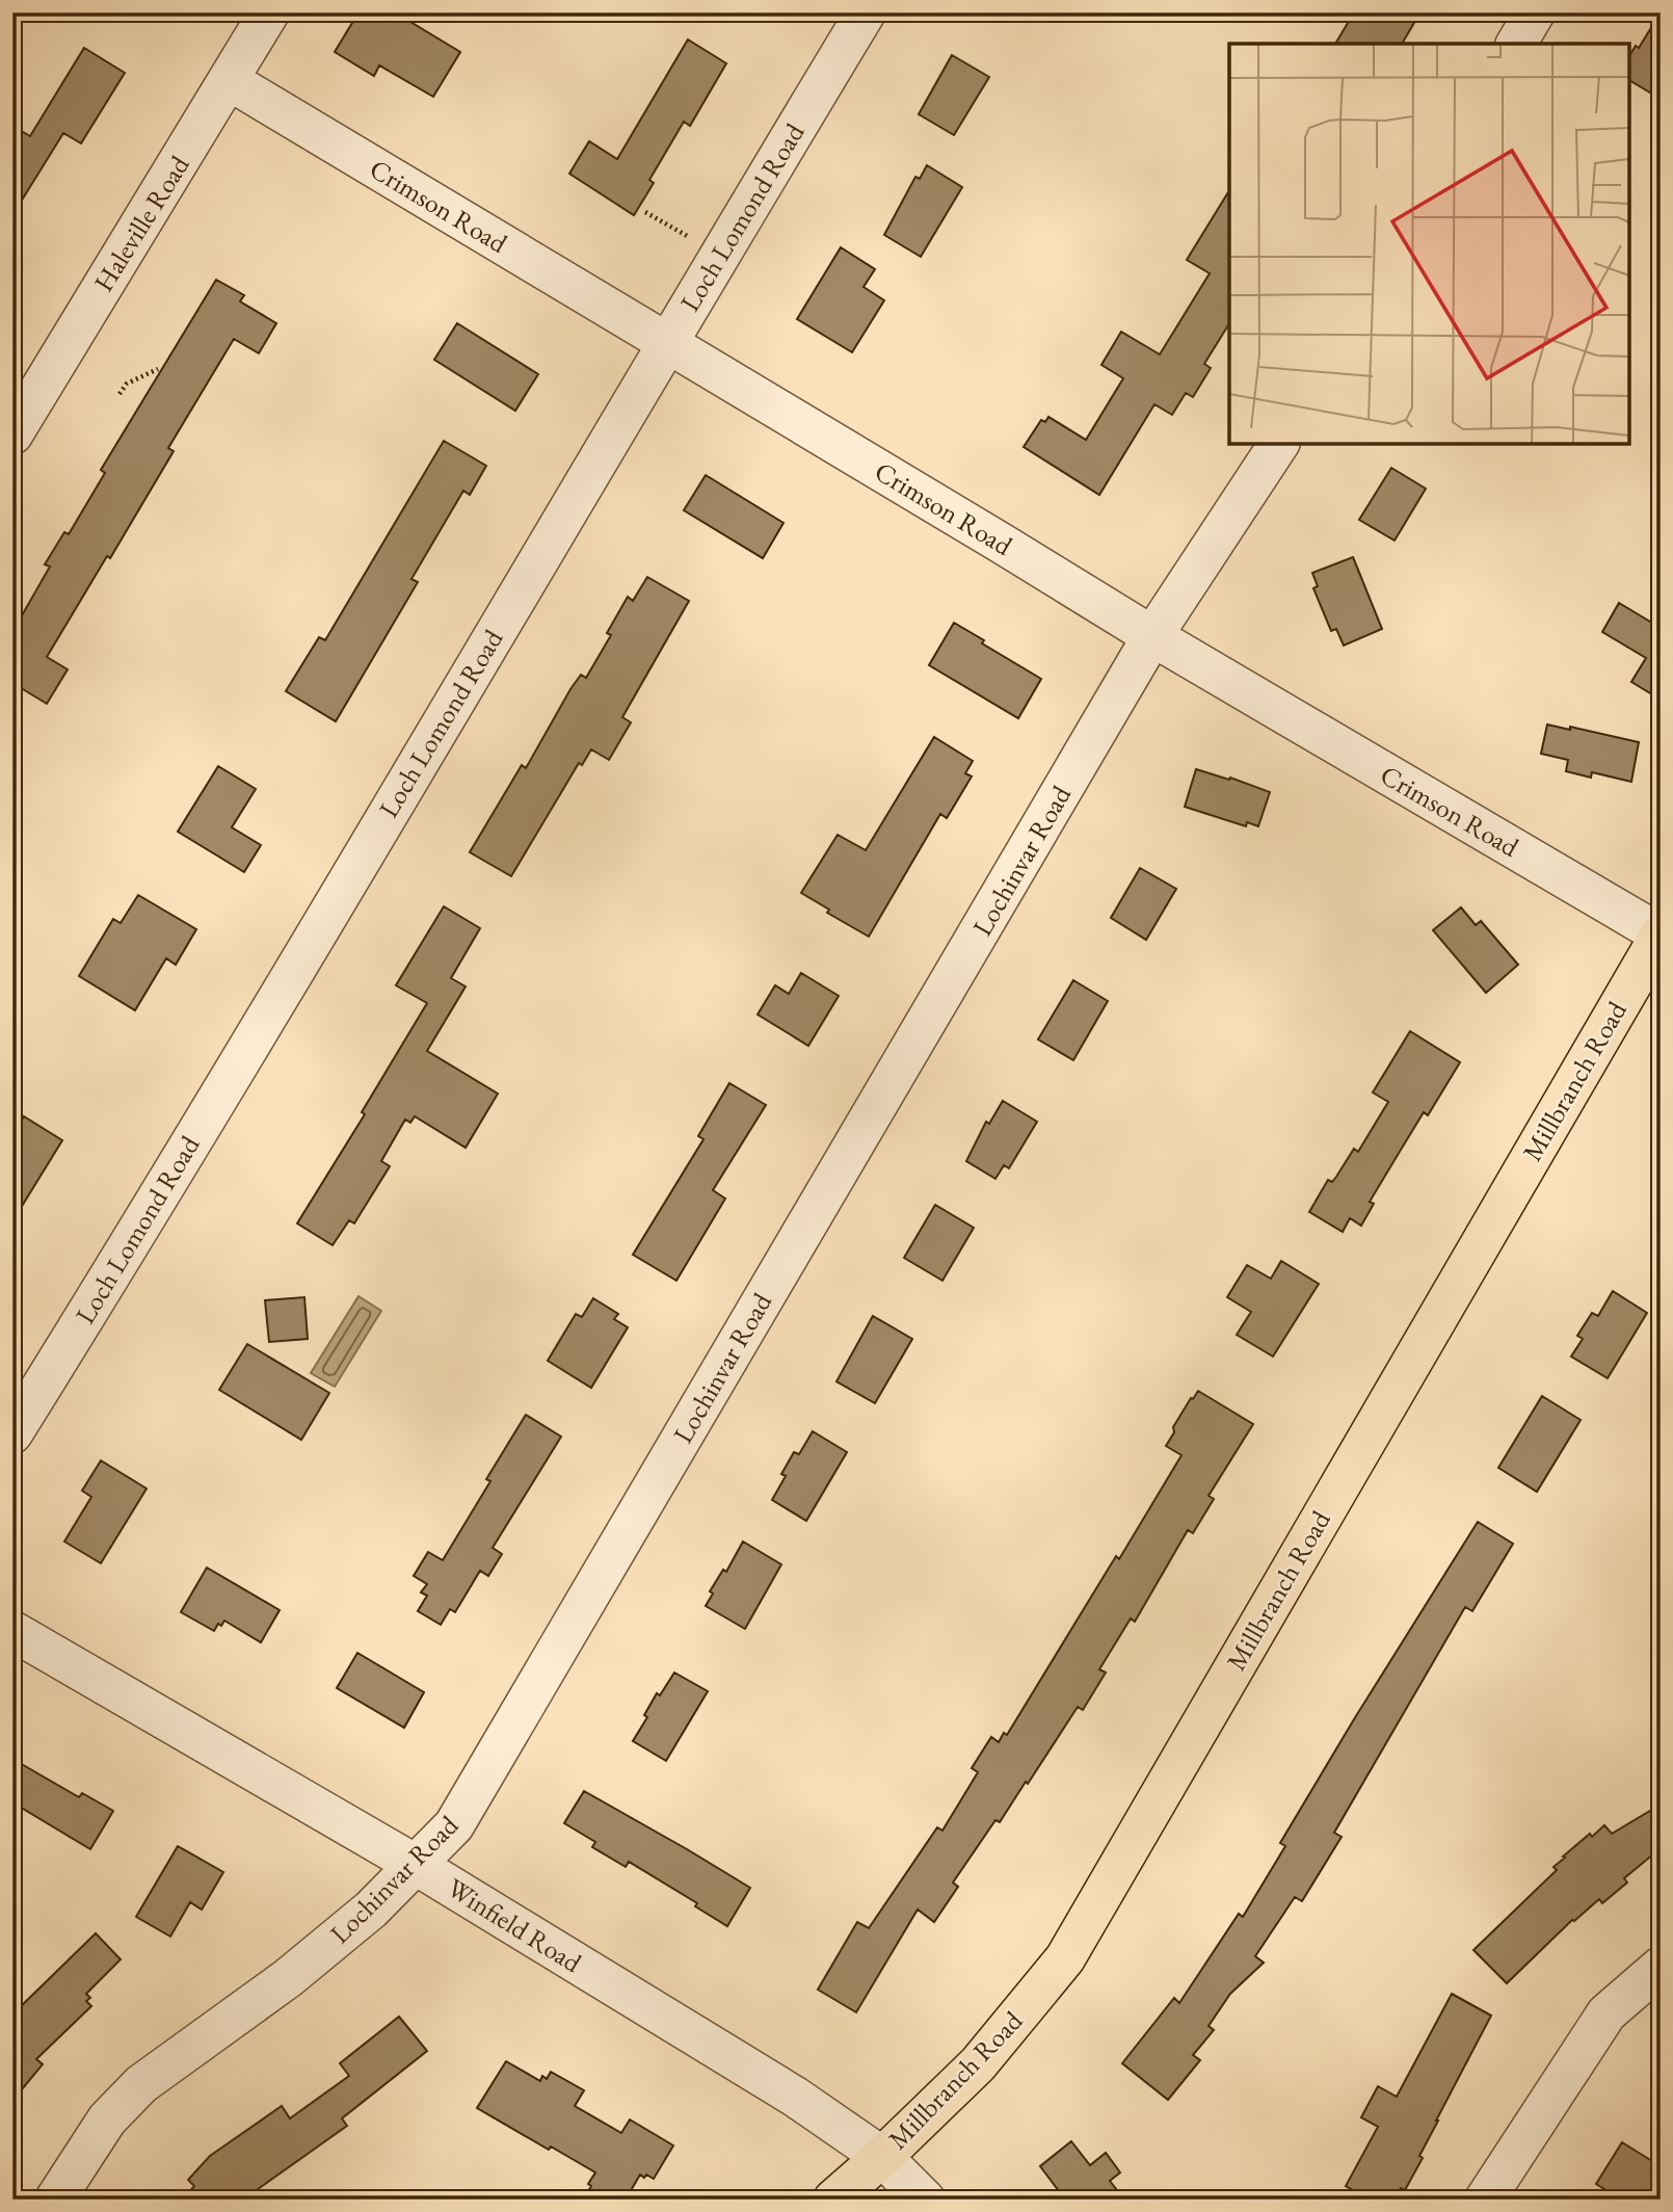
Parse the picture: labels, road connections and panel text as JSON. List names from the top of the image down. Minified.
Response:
{"streets":{"main road":["Millbranch Road"],"street":["Crimson Road","Loch Lomond Road","Haleville Road","Lochinvar Road","Winfield Road"]},"crossings":[["Crimson Road","Loch Lomond Road"],["Crimson Road","Haleville Road"],["Crimson Road","Lochinvar Road"],["Crimson Road","Millbranch Road"],["Lochinvar Road","Winfield Road"],["Millbranch Road","Winfield Road"]]}
